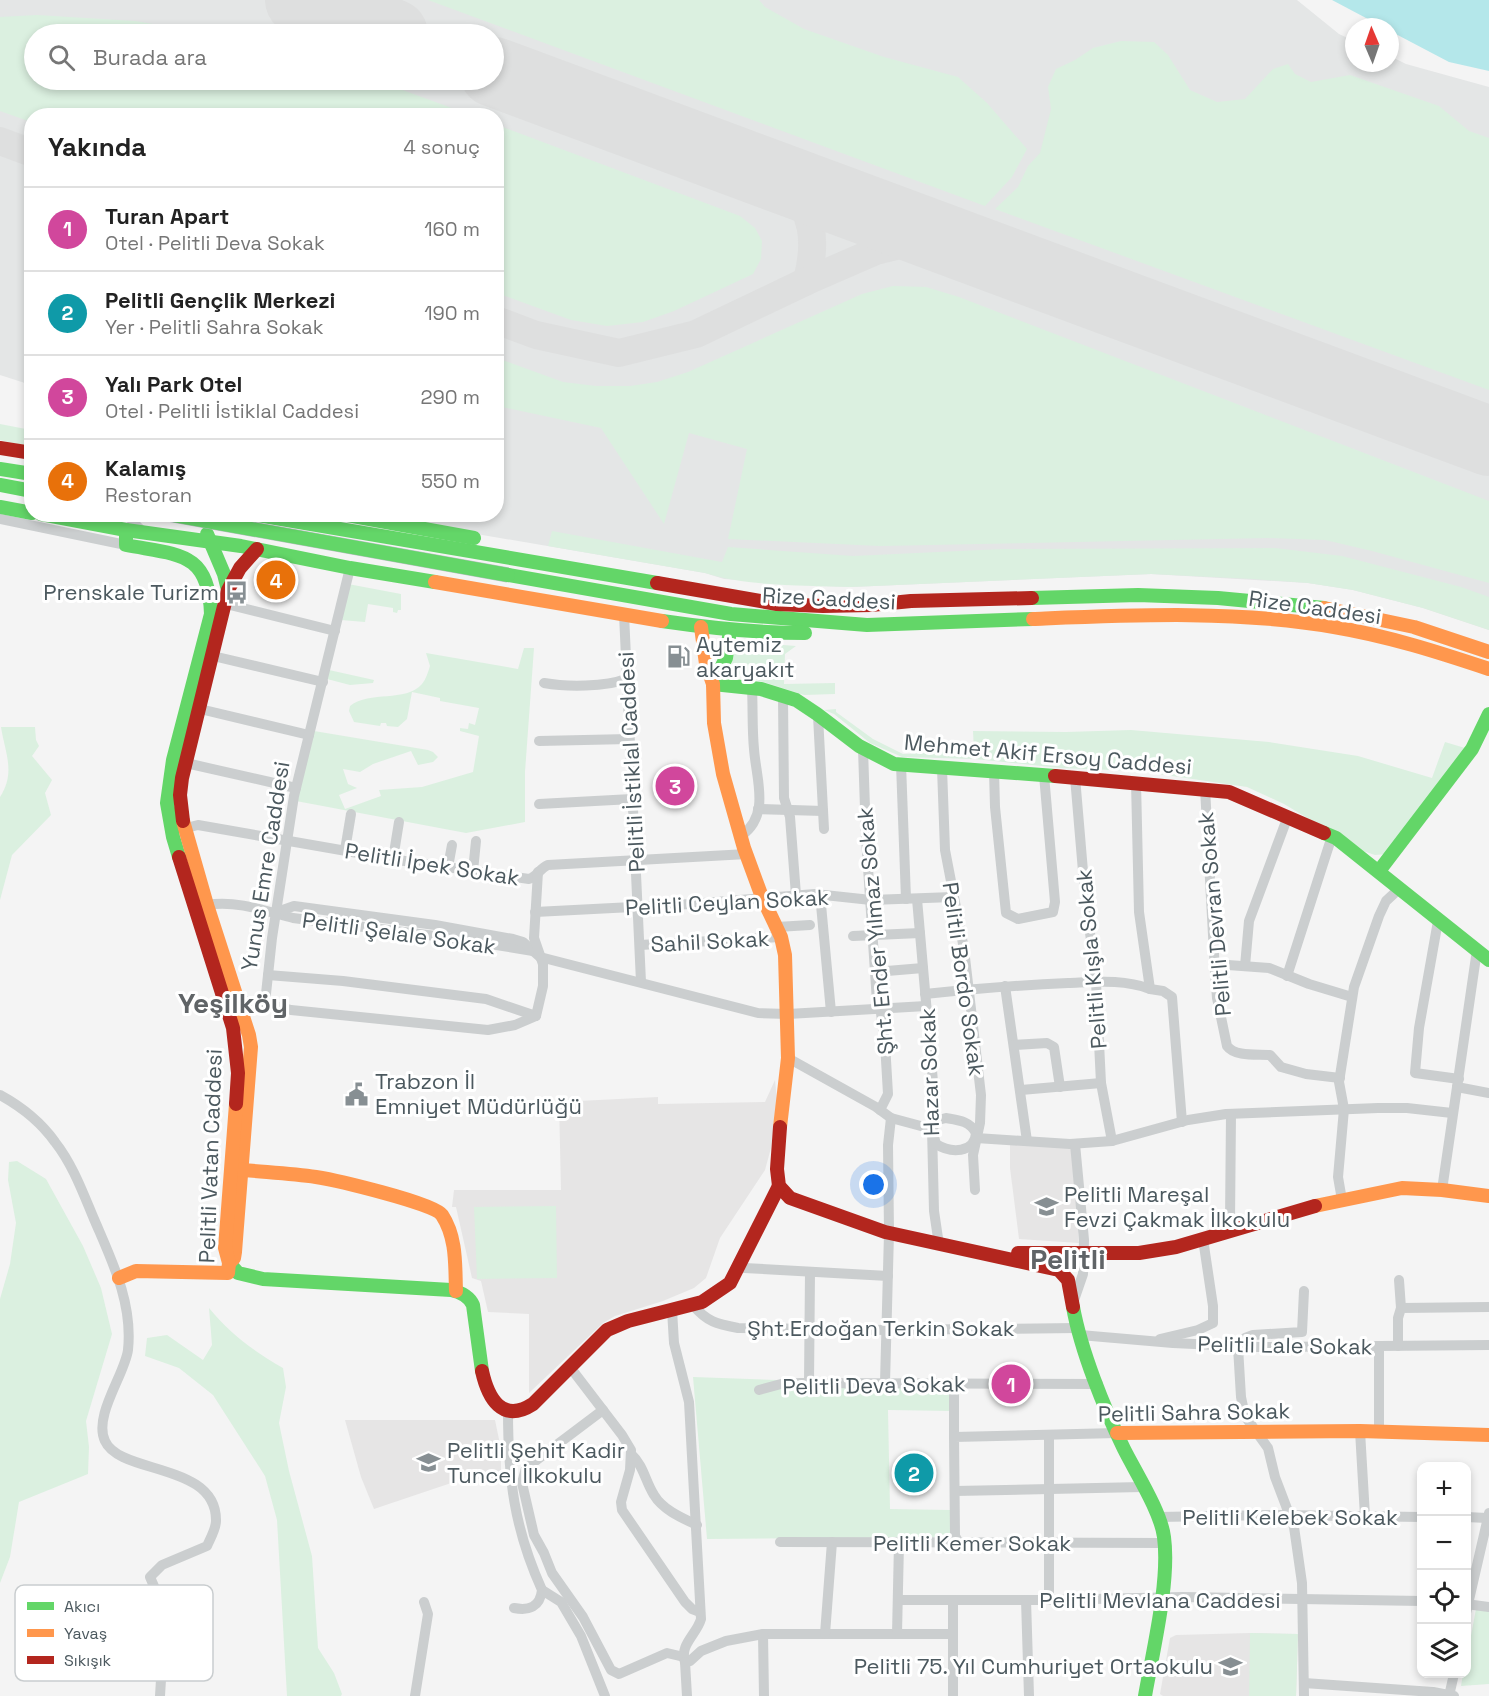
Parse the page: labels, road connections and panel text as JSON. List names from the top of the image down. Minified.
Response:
{"streets":{"main road":["Rize Caddesi","Mehmet Akif Ersoy Caddesi","Yunus Emre Caddesi","Pelitli Vatan Caddesi","Pelitli Sahra Sokak"],"street":["Pelitli İstiklal Caddesi","Pelitli İpek Sokak","Pelitli Ceylan Sokak","Pelitli Devran Sokak","Şht. Ender Yılmaz Sokak","Pelitli Şelale Sokak","Sahil Sokak","Pelitli Kışla Sokak","Pelitli Bordo Sokak","Hazar Sokak","Şht.Erdoğan Terkin Sokak","Pelitli Lale Sokak","Pelitli Deva Sokak","Pelitli Kelebek Sokak","Pelitli Kemer Sokak","Pelitli Mevlana Caddesi"]},"crossings":[["Mehmet Akif Ersoy Caddesi","Pelitli Devran Sokak"],["Mehmet Akif Ersoy Caddesi","Şht. Ender Yılmaz Sokak"],["Mehmet Akif Ersoy Caddesi","Pelitli Kışla Sokak"],["Mehmet Akif Ersoy Caddesi","Pelitli Bordo Sokak"],["Mehmet Akif Ersoy Caddesi","Hazar Sokak"],["Pelitli İstiklal Caddesi","Pelitli İpek Sokak"],["Pelitli İstiklal Caddesi","Pelitli Ceylan Sokak"],["Pelitli İstiklal Caddesi","Pelitli Şelale Sokak"],["Pelitli İstiklal Caddesi","Sahil Sokak"],["Pelitli İpek Sokak","Yunus Emre Caddesi"],["Yunus Emre Caddesi","Pelitli Şelale Sokak"],["Yunus Emre Caddesi","Pelitli Vatan Caddesi"],["Pelitli Ceylan Sokak","Şht. Ender Yılmaz Sokak"],["Pelitli Ceylan Sokak","Pelitli Bordo Sokak"],["Pelitli Ceylan Sokak","Hazar Sokak"],["Şht. Ender Yılmaz Sokak","Pelitli Şelale Sokak"],["Pelitli Şelale Sokak","Pelitli Kışla Sokak"],["Pelitli Şelale Sokak","Pelitli Bordo Sokak"],["Pelitli Şelale Sokak","Hazar Sokak"],["Pelitli Bordo Sokak","Hazar Sokak"],["Şht.Erdoğan Terkin Sokak","Pelitli Lale Sokak"]],"districts":["Yeşilköy","Pelitli"],"places":{"bus stop":["Prenskale Turizm"],"fuel station":["Aytemiz akaryakıt"],"public building":["Trabzon İl Emniyet Müdürlüğü"],"school or university":["Pelitli Mareşal Fevzi Çakmak İlkokulu","Pelitli Şehit Kadir Tuncel İlkokulu","Pelitli 75. Yıl Cumhuriyet Ortaokulu"]},"legend":["Akıcı","Yavaş","Sıkışık"],"north":"top","page":{"search":"Burada ara","heading":["Yakında","4 sonuç"],"list":[{"mark":"1","name":"Turan Apart","note":"Otel · Pelitli Deva Sokak","value":"160 m"},{"mark":"2","name":"Pelitli Gençlik Merkezi","note":"Yer · Pelitli Sahra Sokak","value":"190 m"},{"mark":"3","name":"Yalı Park Otel","note":"Otel · Pelitli İstiklal Caddesi","value":"290 m"},{"mark":"4","name":"Kalamış","note":"Restoran","value":"550 m"}],"pins":["4","3","1","2"],"map_buttons":["+","−"]}}
